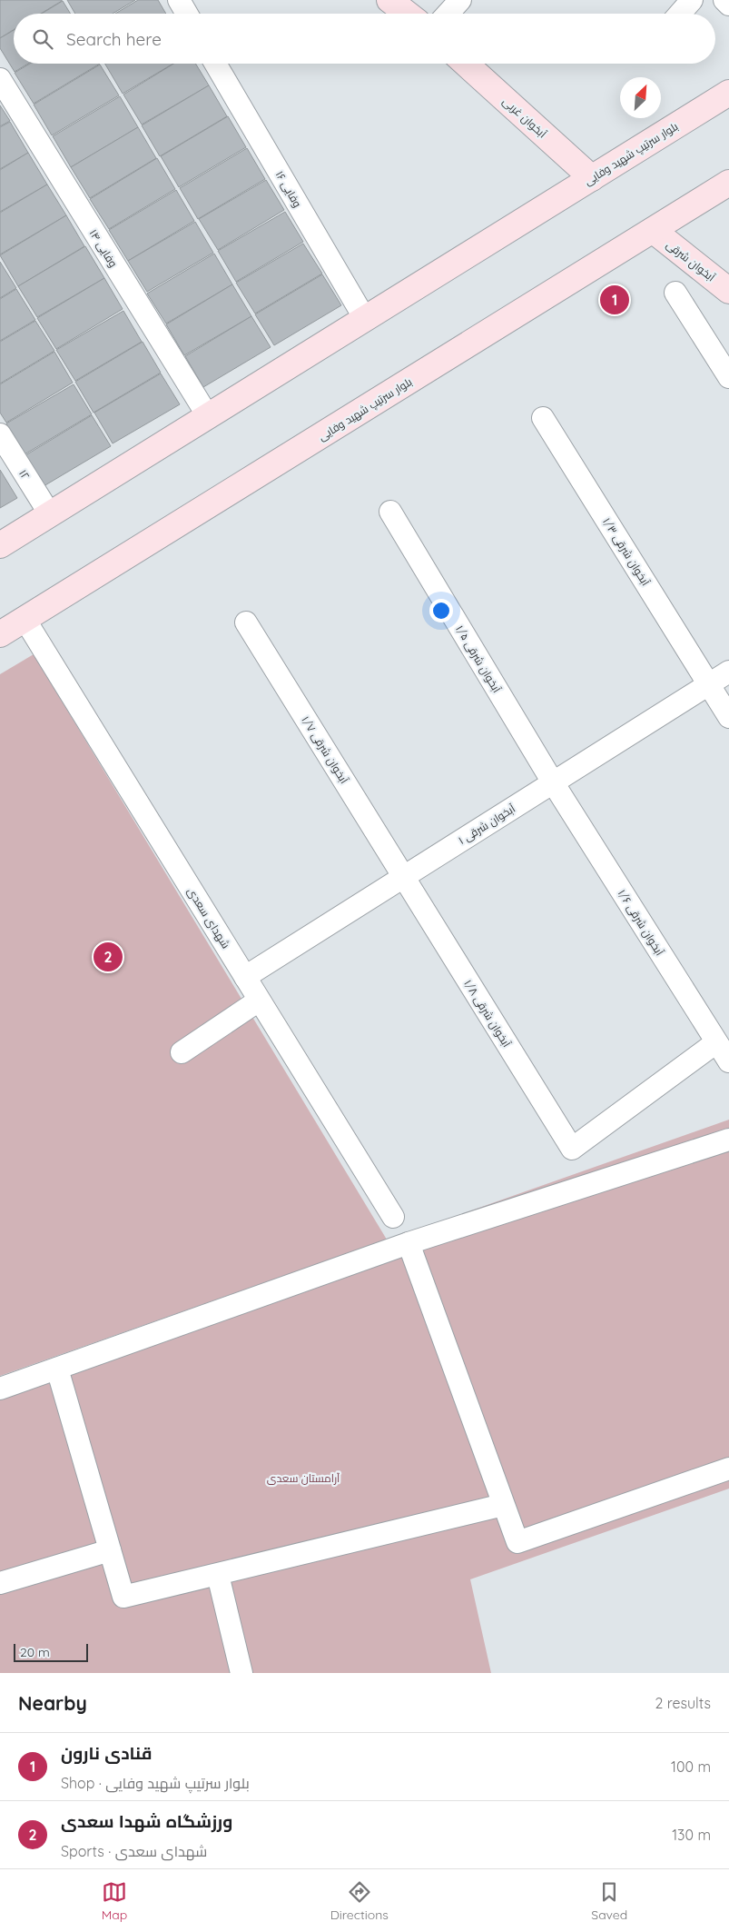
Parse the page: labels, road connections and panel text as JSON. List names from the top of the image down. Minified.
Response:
{"streets":{"main road":["آبخوان غربی","بلوار سرتیپ شهید وفایی","آبخوان شرقی"],"street":["وفایی ۱۶","وفایی ۱۴","۱۲","آبخوان شرقی ۱/۳","آبخوان شرقی ۱/۵","آبخوان شرقی ۱/۷","آبخوان شرقی ۱","شهدای سعدی","آبخوان شرقی ۱/۶","آبخوان شرقی ۱/۸"]},"crossings":[["آبخوان غربی","بلوار سرتیپ شهید وفایی"],["بلوار سرتیپ شهید وفایی","وفایی ۱۶"],["بلوار سرتیپ شهید وفایی","وفایی ۱۴"],["بلوار سرتیپ شهید وفایی","آبخوان شرقی"],["بلوار سرتیپ شهید وفایی","۱۲"],["بلوار سرتیپ شهید وفایی","شهدای سعدی"],["آبخوان شرقی ۱/۳","آبخوان شرقی ۱"],["آبخوان شرقی ۱/۵","آبخوان شرقی ۱"],["آبخوان شرقی ۱/۵","آبخوان شرقی ۱/۶"],["آبخوان شرقی ۱/۷","آبخوان شرقی ۱"],["آبخوان شرقی ۱/۷","آبخوان شرقی ۱/۸"],["آبخوان شرقی ۱","شهدای سعدی"],["آبخوان شرقی ۱","آبخوان شرقی ۱/۶"],["آبخوان شرقی ۱","آبخوان شرقی ۱/۸"],["آبخوان شرقی ۱/۶","آبخوان شرقی ۱/۸"]],"parks":["آرامستان سعدی"],"scale_bar":"20 m","north":"top right","page":{"search":"Search here","pins":["1","2"],"scale":"20 m","heading":["Nearby","2 results"],"list":[{"mark":"1","name":"قنادی نارون","note":"Shop · بلوار سرتیپ شهید وفایی","value":"100 m"},{"mark":"2","name":"ورزشگاه شهدا سعدی","note":"Sports · شهدای سعدی","value":"130 m"}],"nav":["Map","Directions","Saved"]}}
